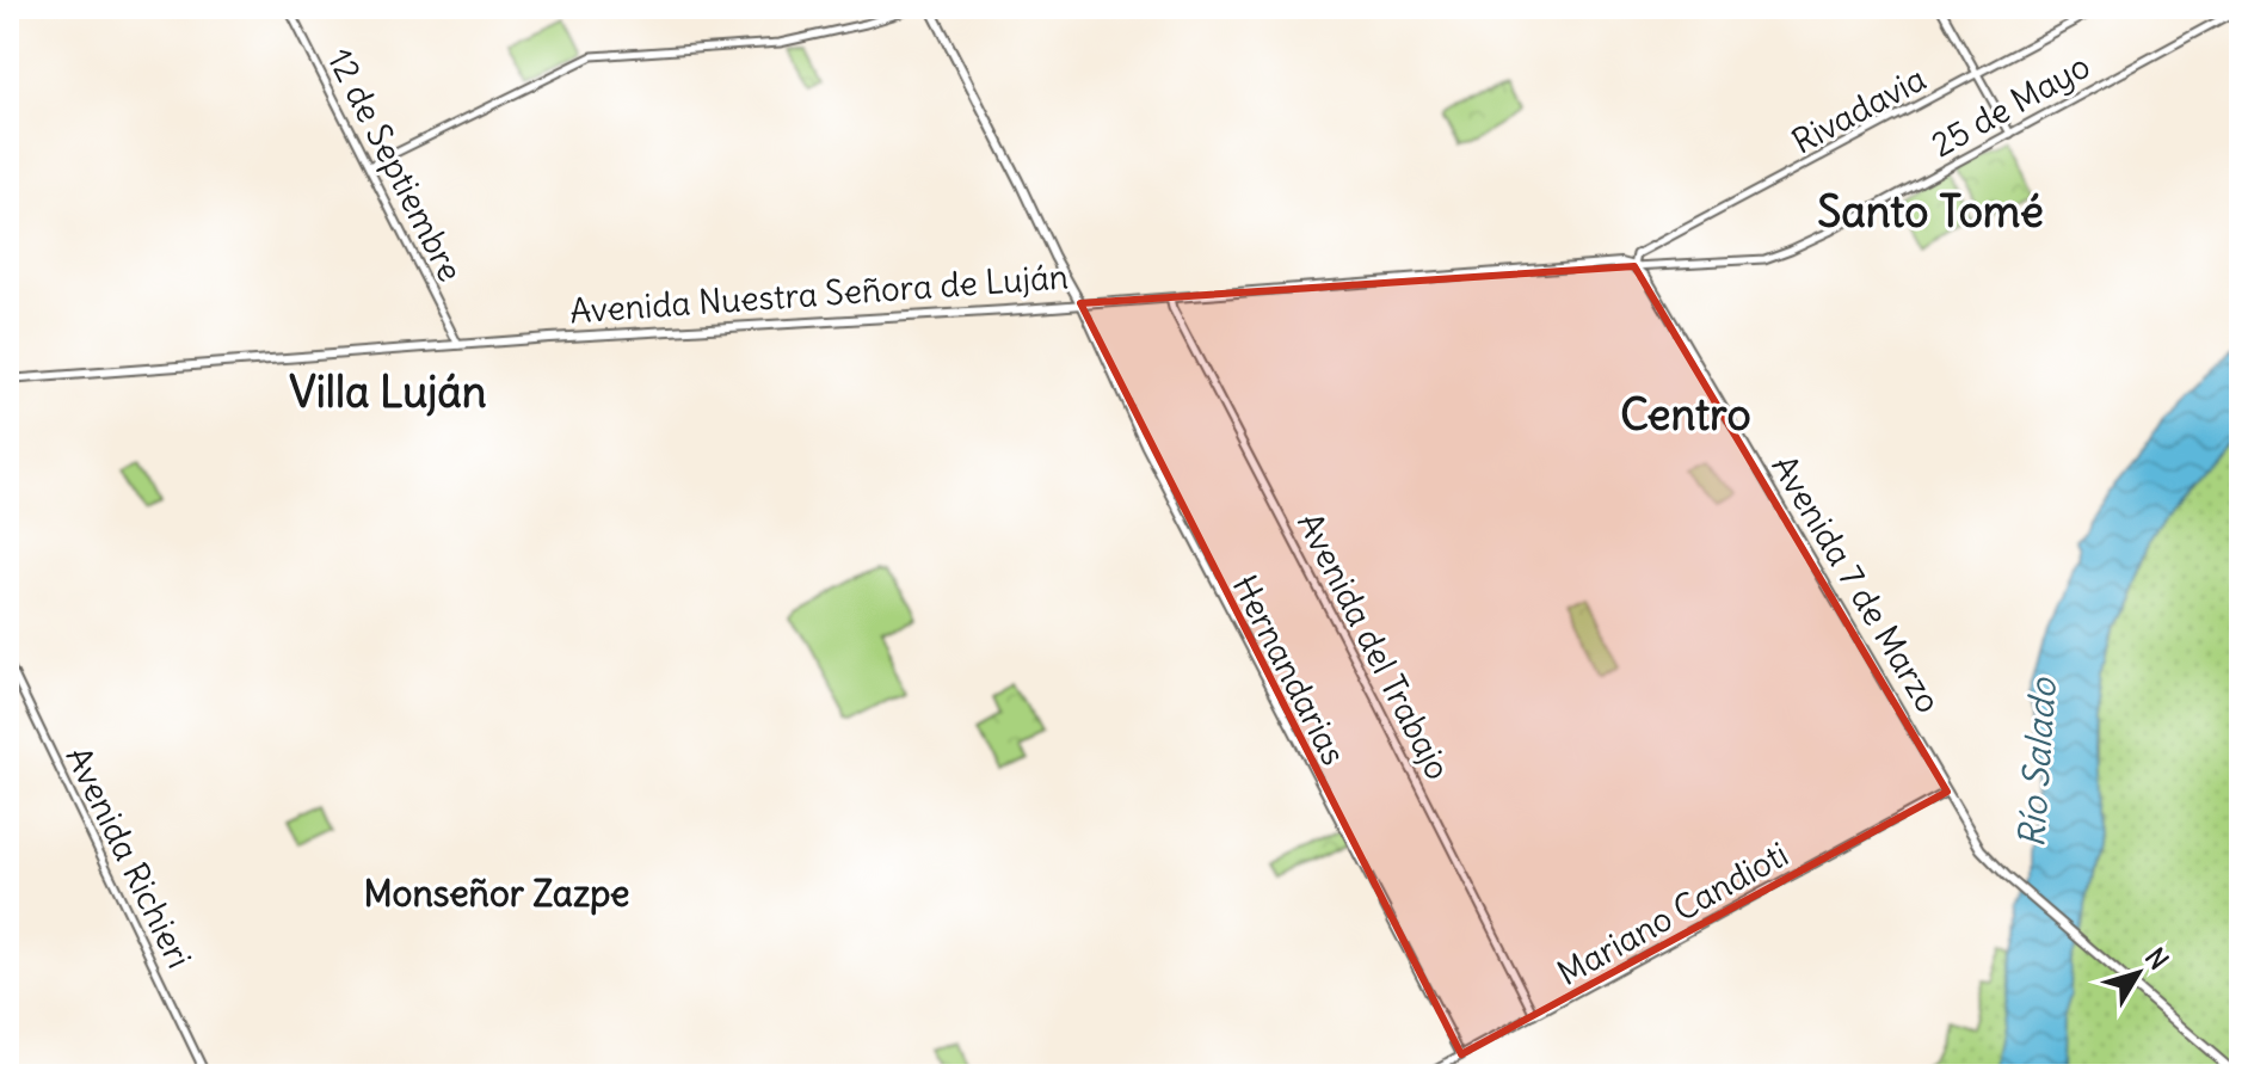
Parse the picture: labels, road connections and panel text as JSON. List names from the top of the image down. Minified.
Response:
{"streets":{"main road":["Avenida Nuestra Señora de Luján","Avenida 7 de Marzo"],"street":["25 de Mayo","Rivadavia","12 de Septiembre","Avenida del Trabajo","Hernandarias","Avenida Richieri","Mariano Candioti"]},"crossings":[["25 de Mayo","Rivadavia"],["25 de Mayo","Avenida Nuestra Señora de Luján"],["25 de Mayo","Avenida 7 de Marzo"],["Rivadavia","Avenida Nuestra Señora de Luján"],["Rivadavia","Avenida 7 de Marzo"],["12 de Septiembre","Avenida Nuestra Señora de Luján"],["Avenida Nuestra Señora de Luján","Avenida 7 de Marzo"],["Avenida Nuestra Señora de Luján","Avenida del Trabajo"],["Avenida Nuestra Señora de Luján","Hernandarias"],["Avenida 7 de Marzo","Mariano Candioti"],["Avenida del Trabajo","Mariano Candioti"],["Hernandarias","Mariano Candioti"]],"districts":["Santo Tomé","Villa Luján","Centro","Monseñor Zazpe"],"water":["Río Salado"],"north":"top right"}
